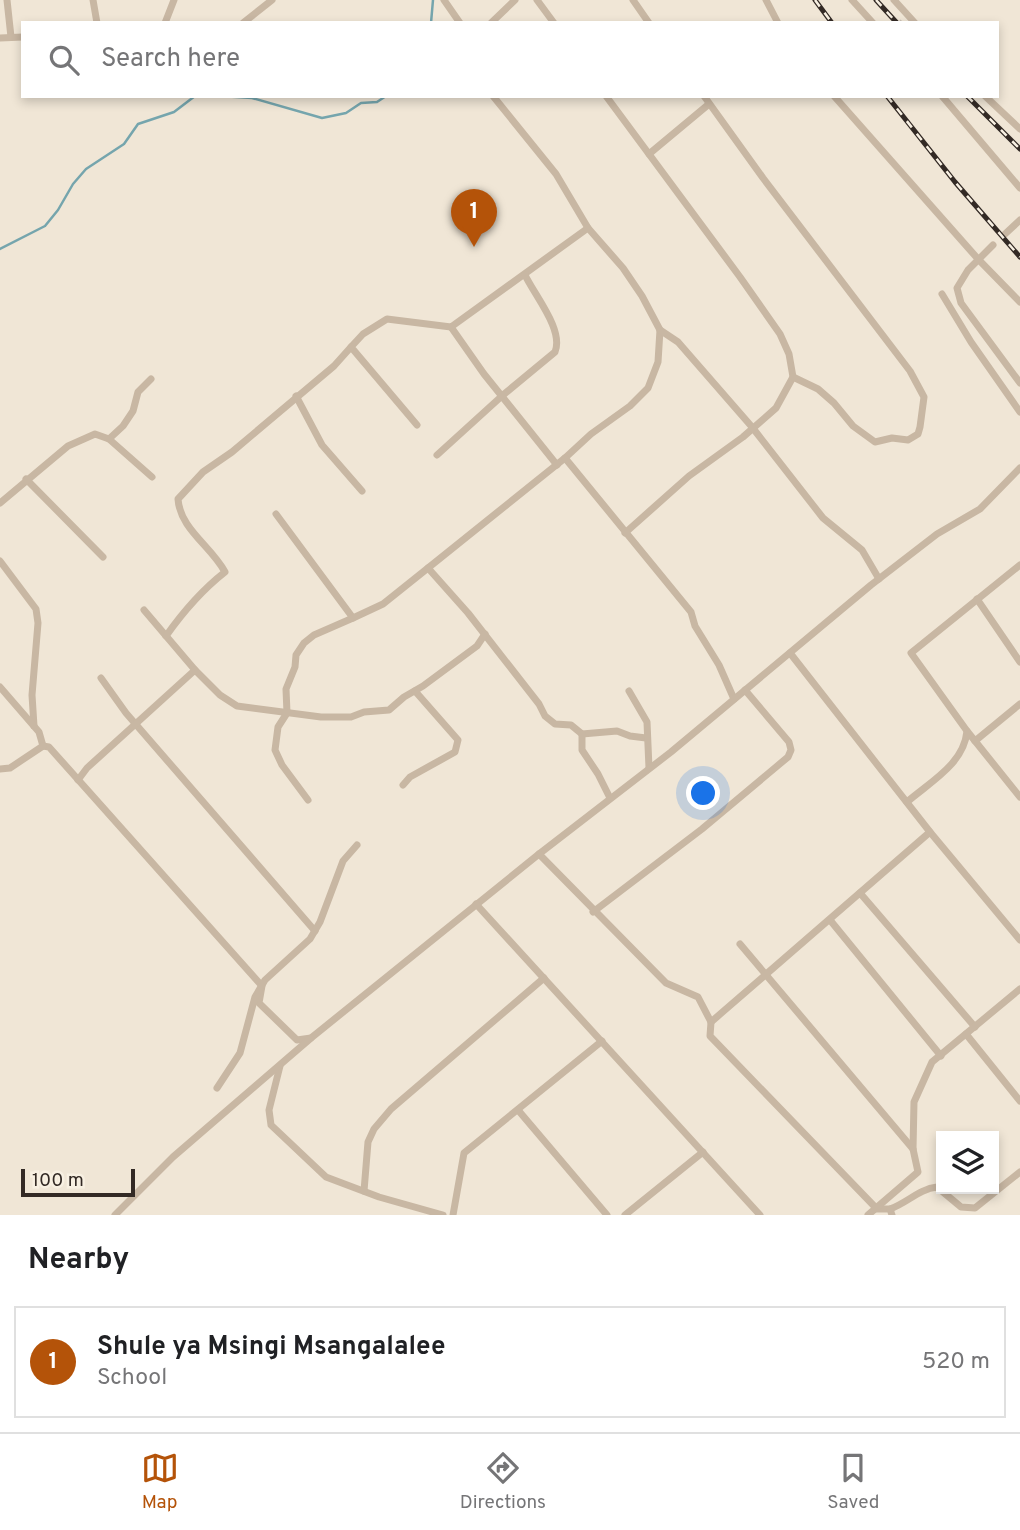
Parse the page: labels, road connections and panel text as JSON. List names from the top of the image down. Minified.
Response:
{"scale_bar":"100 m","page":{"search":"Search here","pins":"1","scale":"100 m","heading":"Nearby","list":[{"mark":"1","name":"Shule ya Msingi Msangalalee","note":"School","value":"520 m"}],"nav":["Map","Directions","Saved"]}}
